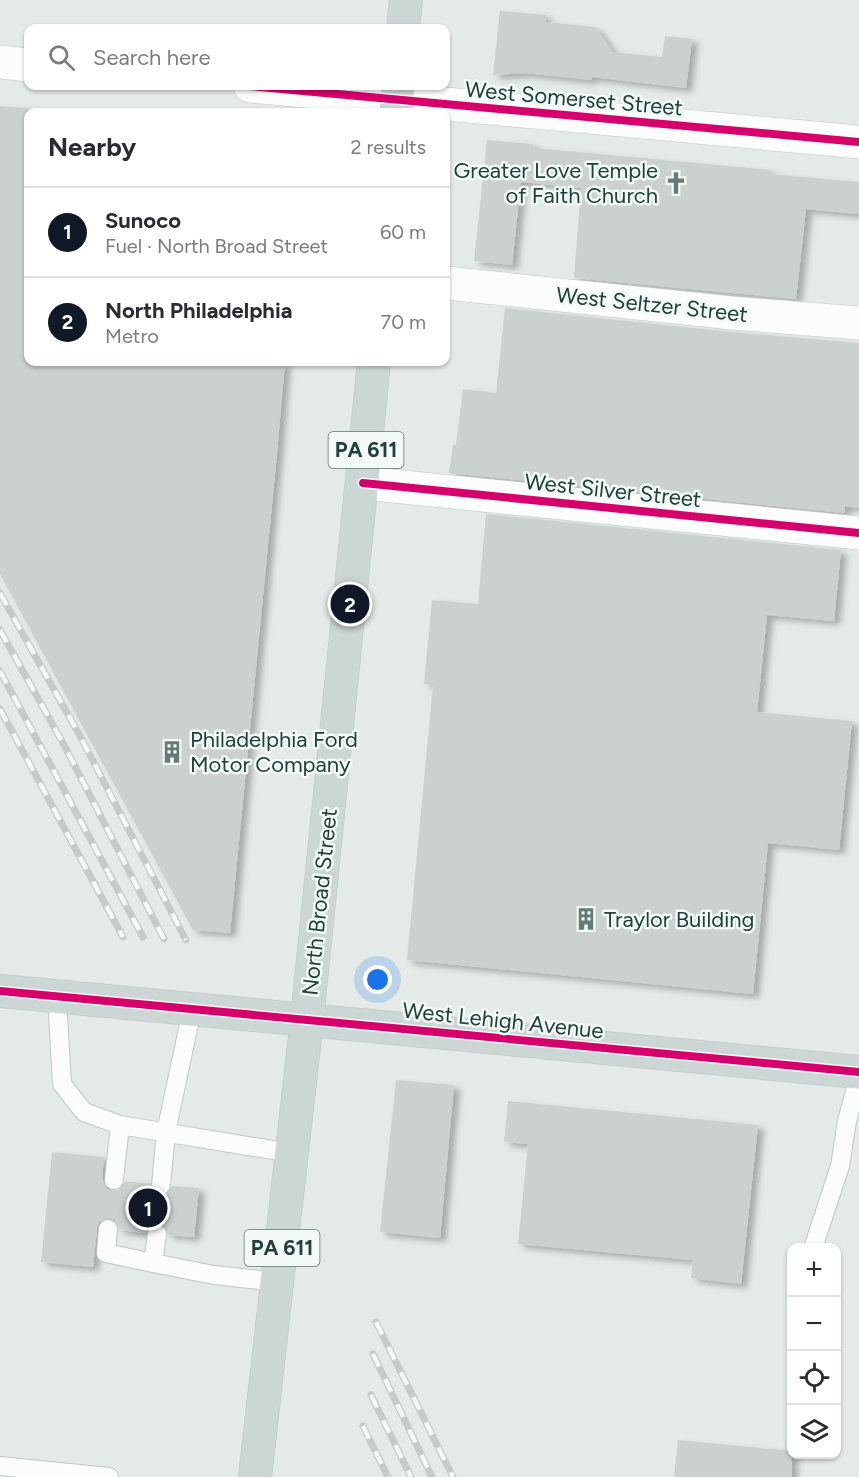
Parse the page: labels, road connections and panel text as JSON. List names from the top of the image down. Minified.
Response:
{"streets":{"main road":["PA 611","North Broad Street","West Lehigh Avenue"],"street":["West Somerset Street","West Seltzer Street","West Silver Street"]},"crossings":[["West Silver Street","North Broad Street"],["North Broad Street","West Lehigh Avenue"]],"places":{"church":["Greater Love Temple of Faith Church"],"building":["Philadelphia Ford Motor Company","Traylor Building"]},"page":{"search":"Search here","heading":["Nearby","2 results"],"list":[{"mark":"1","name":"Sunoco","note":"Fuel · North Broad Street","value":"60 m"},{"mark":"2","name":"North Philadelphia","note":"Metro","value":"70 m"}],"pins":["2","1"],"map_buttons":["+","−"]}}
